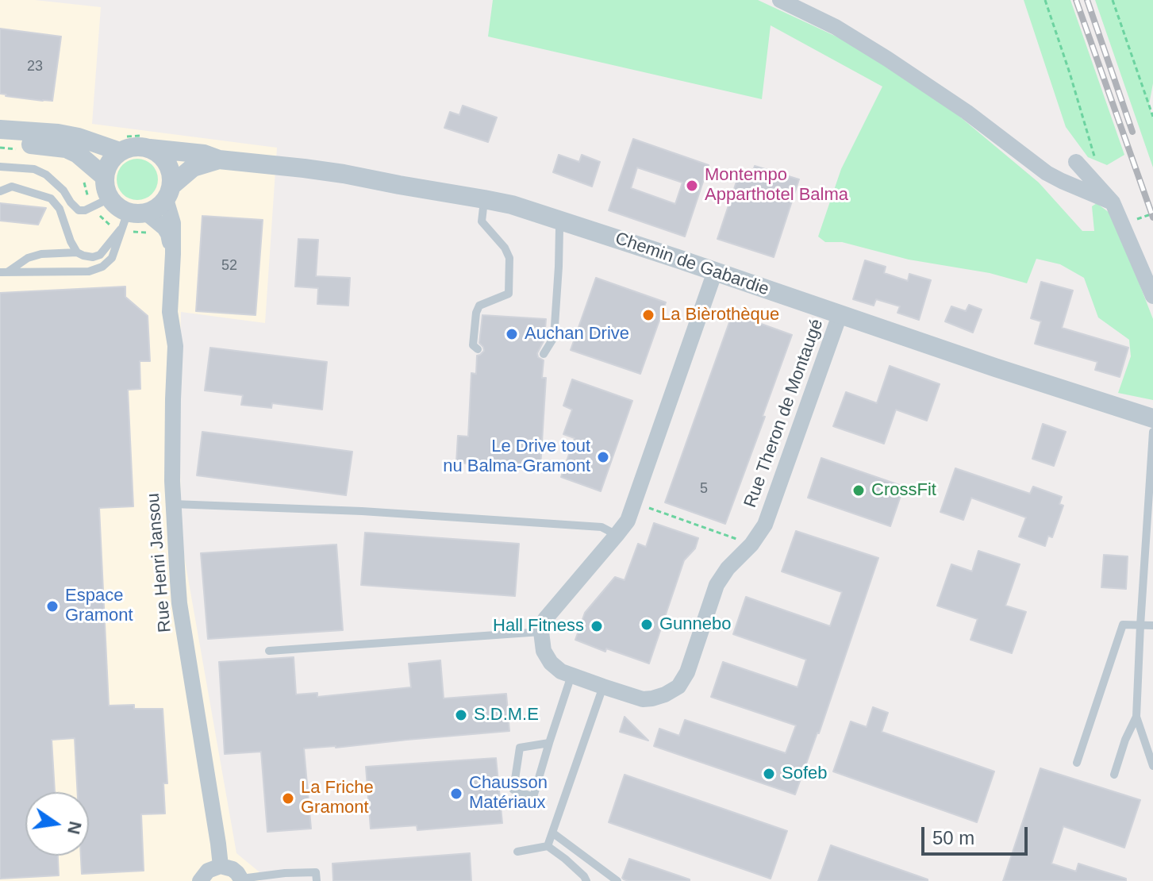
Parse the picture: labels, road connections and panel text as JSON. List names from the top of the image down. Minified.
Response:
{"streets":{"street":["Chemin de Gabardie","Rue Theron de Montaugé","Rue Henri Jansou"]},"crossings":[["Chemin de Gabardie","Rue Theron de Montaugé"],["Chemin de Gabardie","Rue Henri Jansou"]],"places":["Montempo Apparthotel Balma","La Bièrothèque","Auchan Drive","Le Drive tout nu Balma-Gramont","CrossFit","Espace Gramont","Gunnebo","Hall Fitness","S.D.M.E","Sofeb","Chausson Matériaux","La Friche Gramont"],"house_numbers":["23","52","5"],"scale_bar":"50 m","north":"right"}
